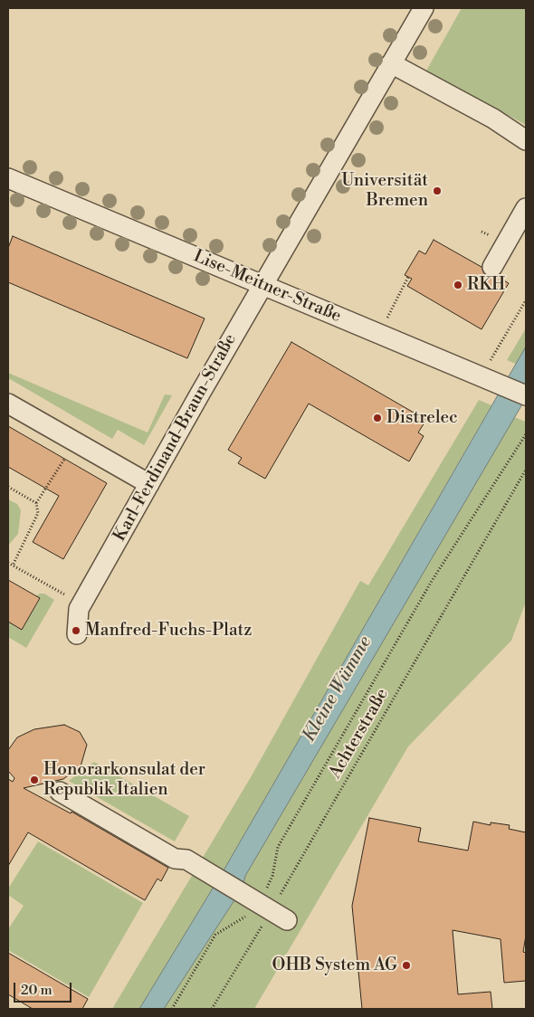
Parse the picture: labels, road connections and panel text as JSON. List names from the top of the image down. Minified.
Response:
{"streets":{"street":["Lise-Meitner-Straße","Karl-Ferdinand-Braun-Straße"],"path":["Achterstraße"]},"crossings":[["Lise-Meitner-Straße","Karl-Ferdinand-Braun-Straße"]],"water":["Kleine Wümme"],"places":["Universität Bremen","RKH","Distrelec","Manfred-Fuchs-Platz","Honorarkonsulat der Republik Italien","OHB System AG"],"scale_bar":"20 m"}
